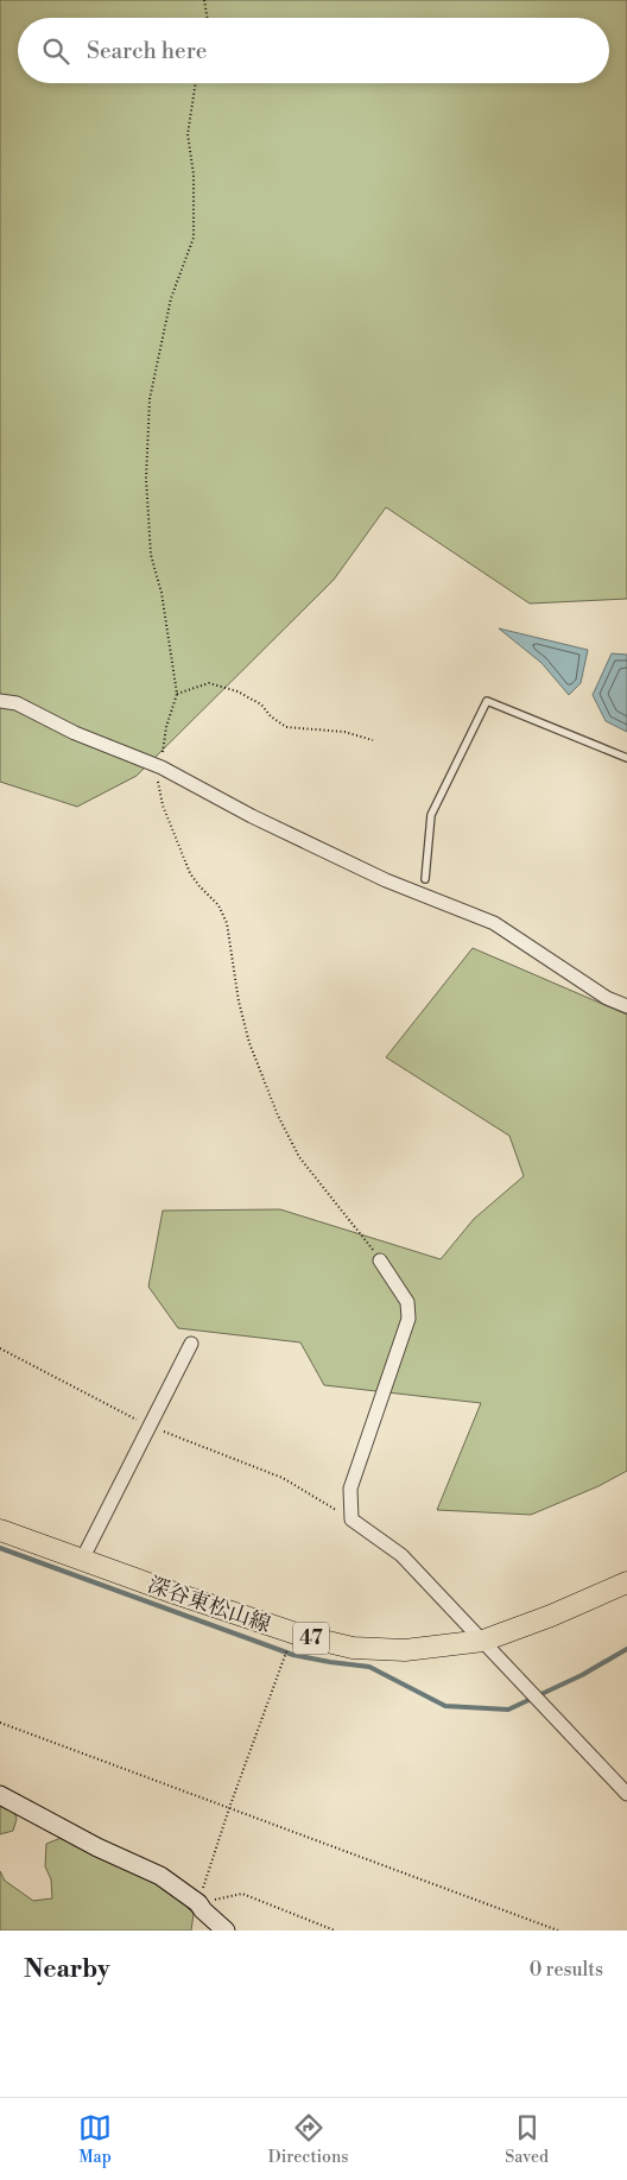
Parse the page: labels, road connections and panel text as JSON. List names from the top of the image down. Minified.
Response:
{"streets":{"main road":["深谷東松山線","47"]},"page":{"search":"Search here","heading":["Nearby","0 results"],"nav":["Map","Directions","Saved"]}}
